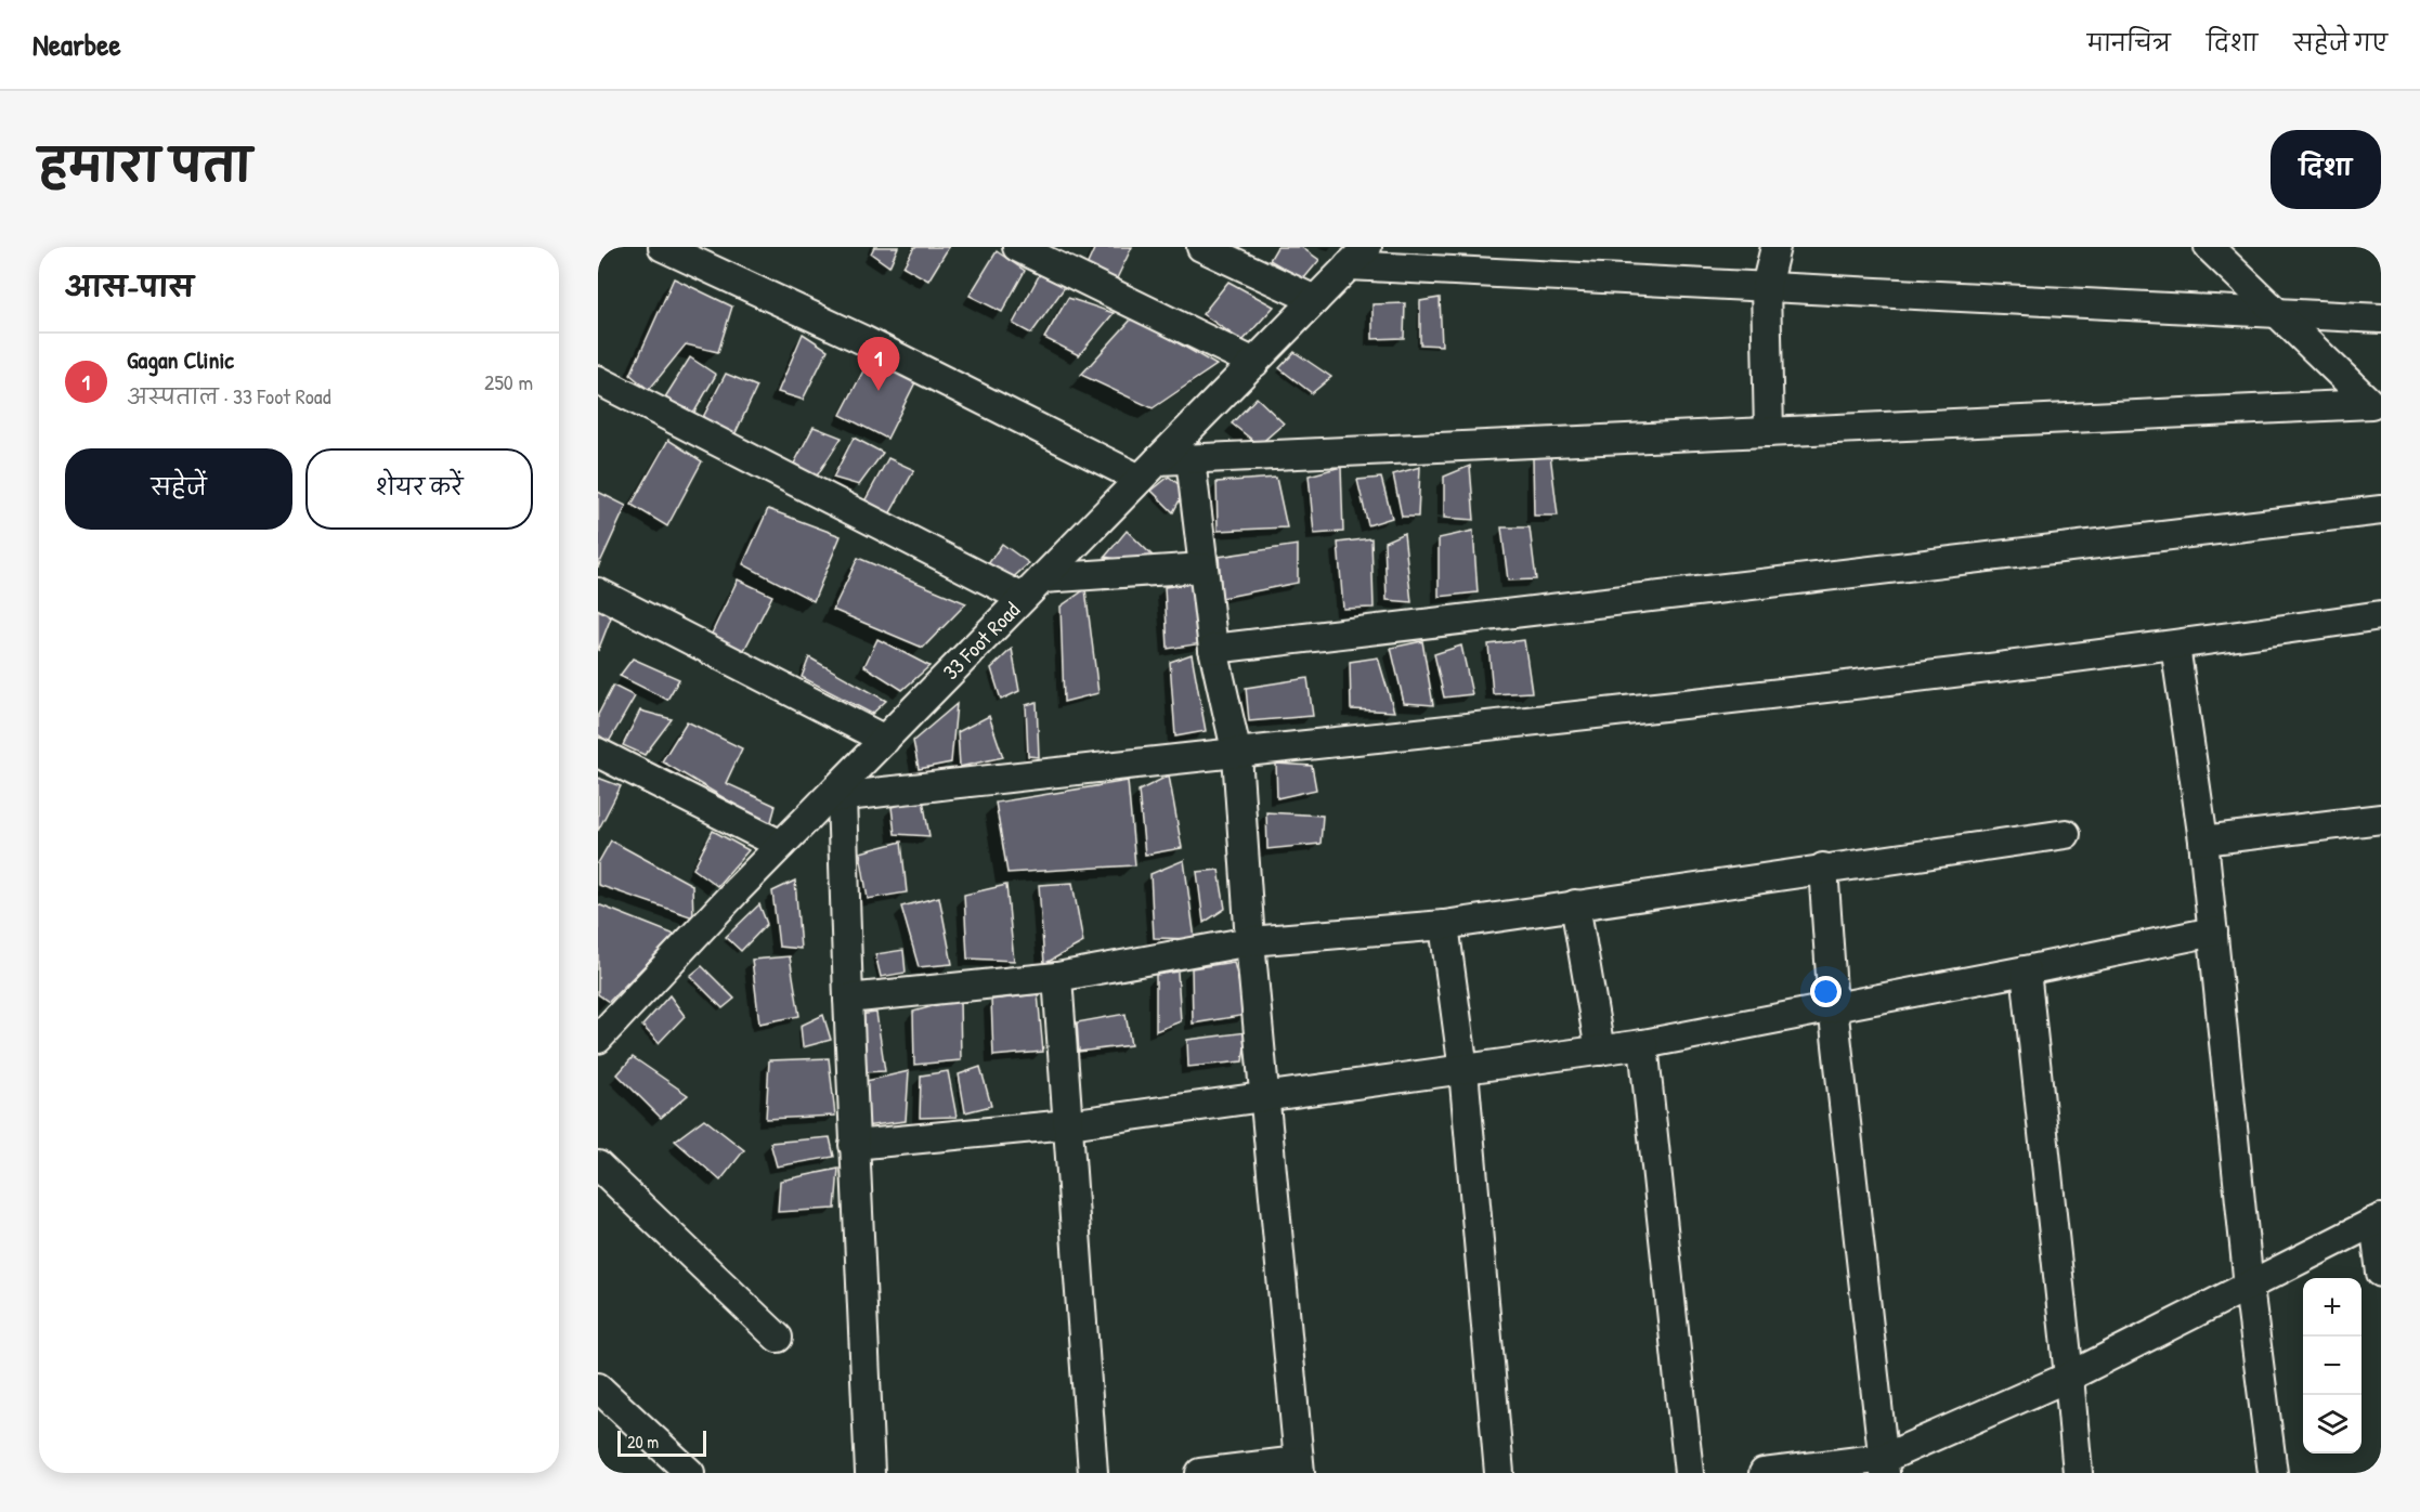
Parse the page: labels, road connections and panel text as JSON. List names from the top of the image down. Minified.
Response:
{"streets":{"street":["33 Foot Road"]},"scale_bar":"20 m","page":{"header":"Nearbee","nav":["मानचित्र","दिशा","सहेजे गए"],"title":"हमारा पता","buttons":["दिशा",["सहेजें","शेयर करें"]],"heading":"आस-पास","list":[{"mark":"1","name":"Gagan Clinic","note":"अस्पताल · 33 Foot Road","value":"250 m"}],"pins":"1","map_buttons":["+","−"],"scale":"20 m"}}
